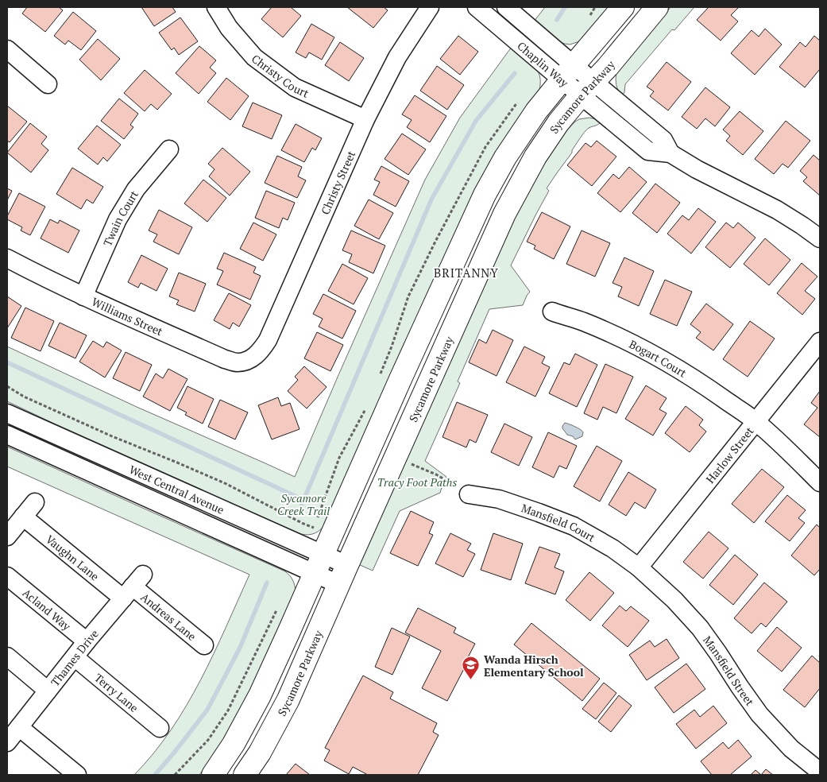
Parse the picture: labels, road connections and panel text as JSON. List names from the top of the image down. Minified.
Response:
{"streets":{"main road":["Sycamore Parkway"],"street":["Chaplin Way","Christy Court","Christy Street","Twain Court","Williams Street","Bogart Court","Harlow Street","West Central Avenue","Mansfield Court","Vaughn Lane","Acland Way","Andreas Lane","Thames Drive","Mansfield Street","Terry Lane"]},"crossings":[["Chaplin Way","Sycamore Parkway"],["Christy Court","Christy Street"],["Sycamore Parkway","West Central Avenue"],["Christy Street","Williams Street"],["Twain Court","Williams Street"],["Bogart Court","Harlow Street"],["Harlow Street","Mansfield Court"],["Harlow Street","Mansfield Street"],["Mansfield Court","Mansfield Street"],["Vaughn Lane","Andreas Lane"],["Vaughn Lane","Thames Drive"],["Acland Way","Thames Drive"],["Andreas Lane","Thames Drive"],["Thames Drive","Terry Lane"]],"districts":["BRITANNY"],"parks":["Tracy Foot Paths","Sycamore Creek Trail"],"places":{"school or university":["Wanda Hirsch Elementary School"]}}
